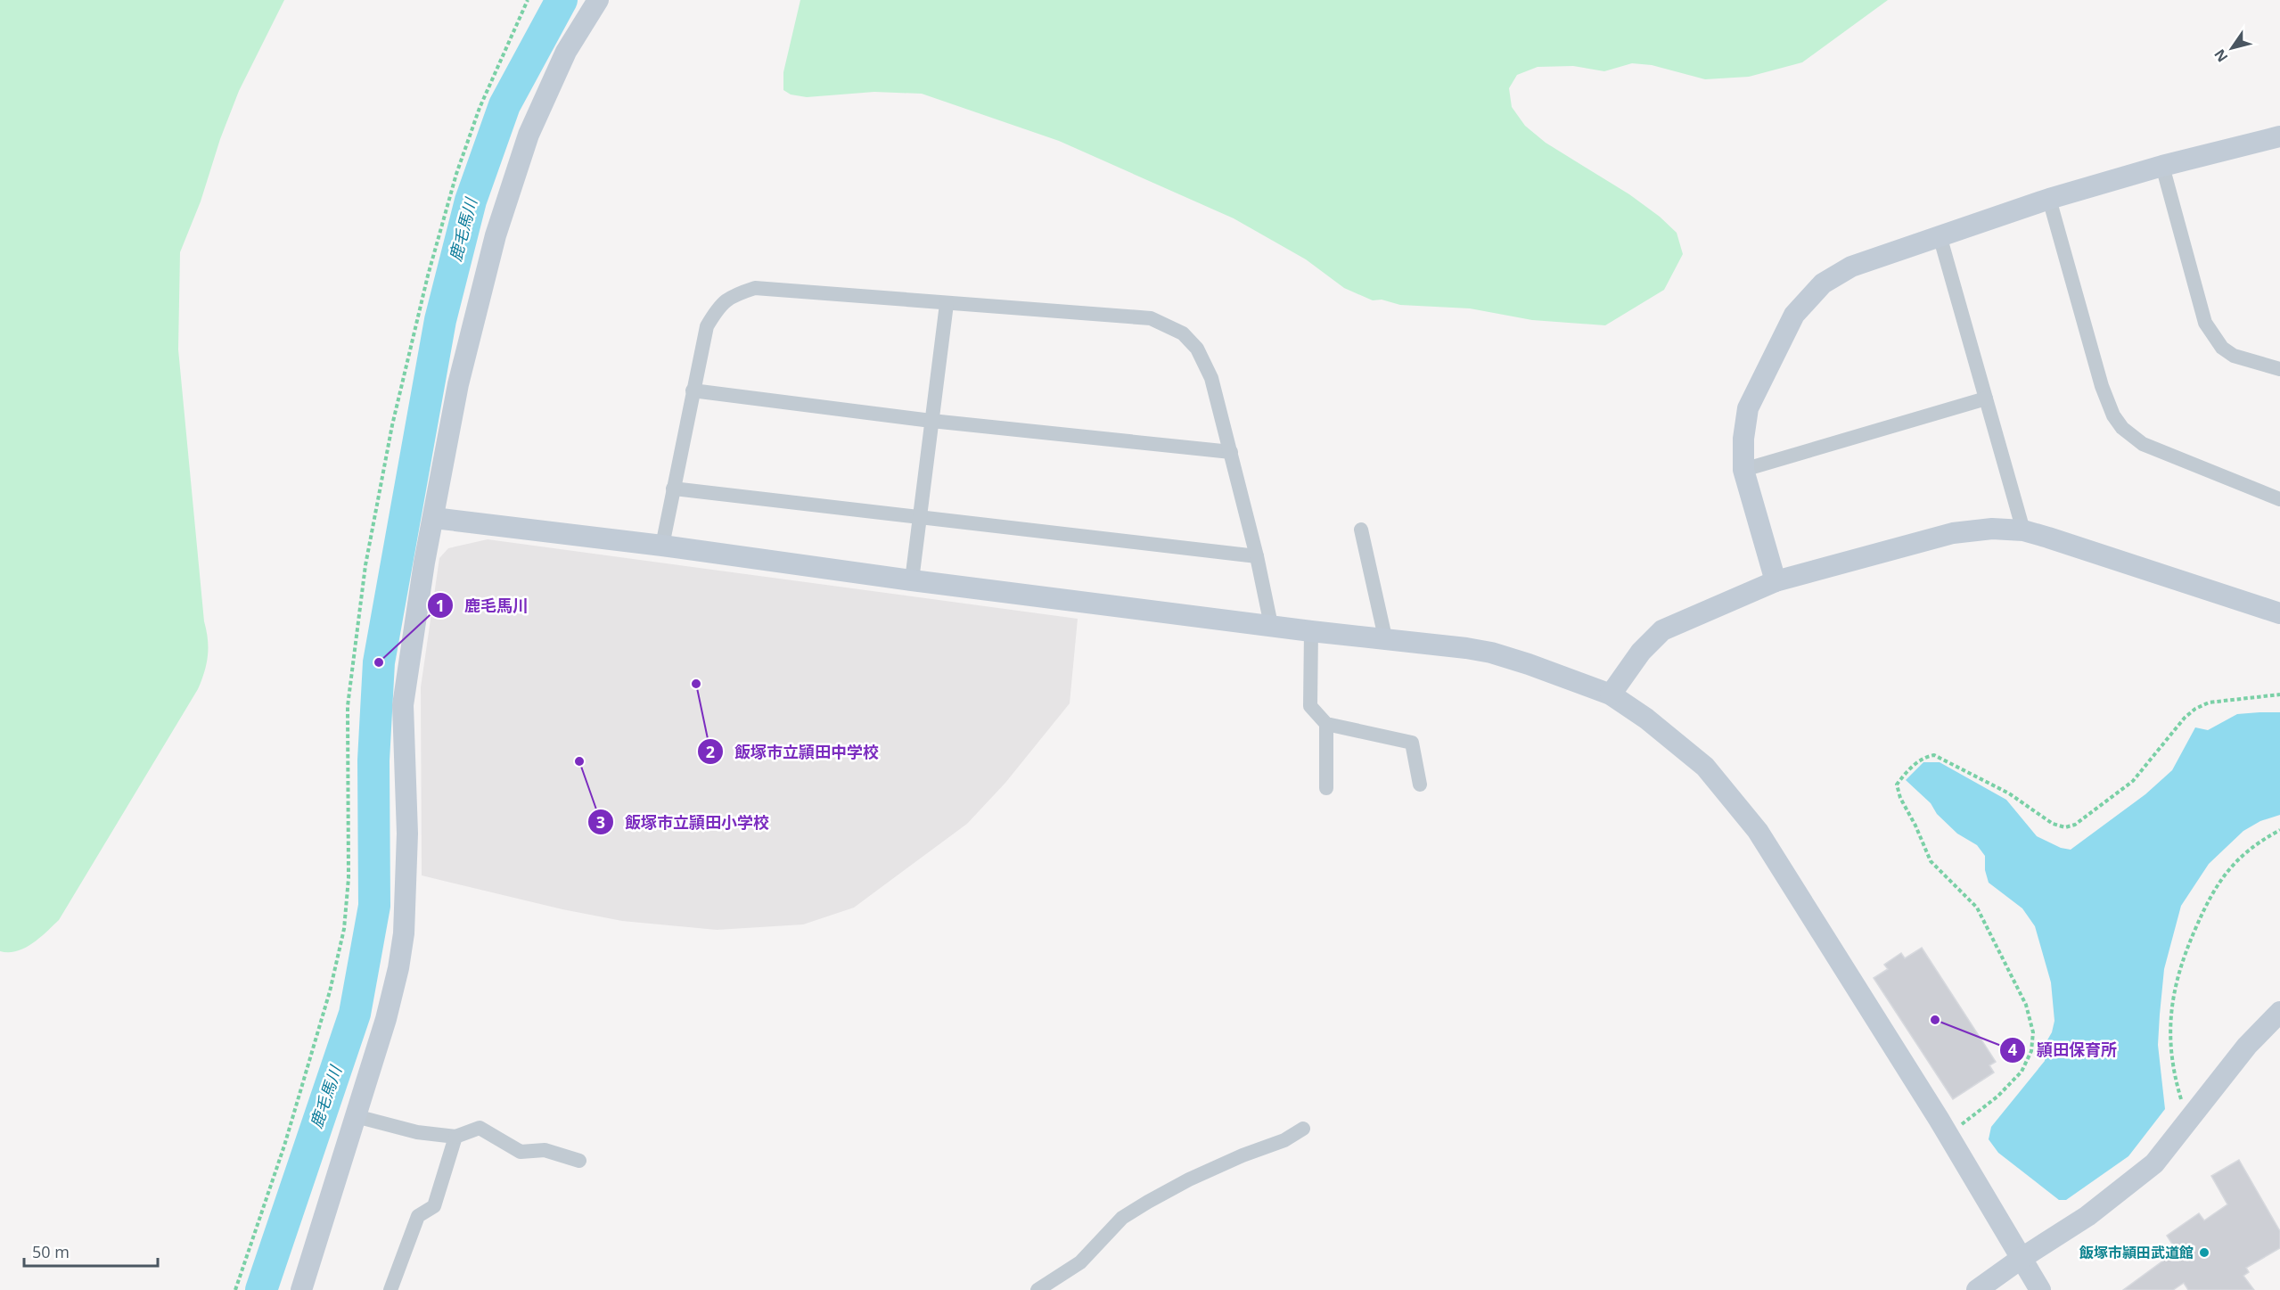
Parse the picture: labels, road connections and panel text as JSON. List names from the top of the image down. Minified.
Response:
{"water":["鹿毛馬川"],"places":["鹿毛馬川","飯塚市立頴田中学校","飯塚市立頴田小学校","頴田保育所","飯塚市頴田武道館"],"scale_bar":"50 m","north":"bottom left"}
